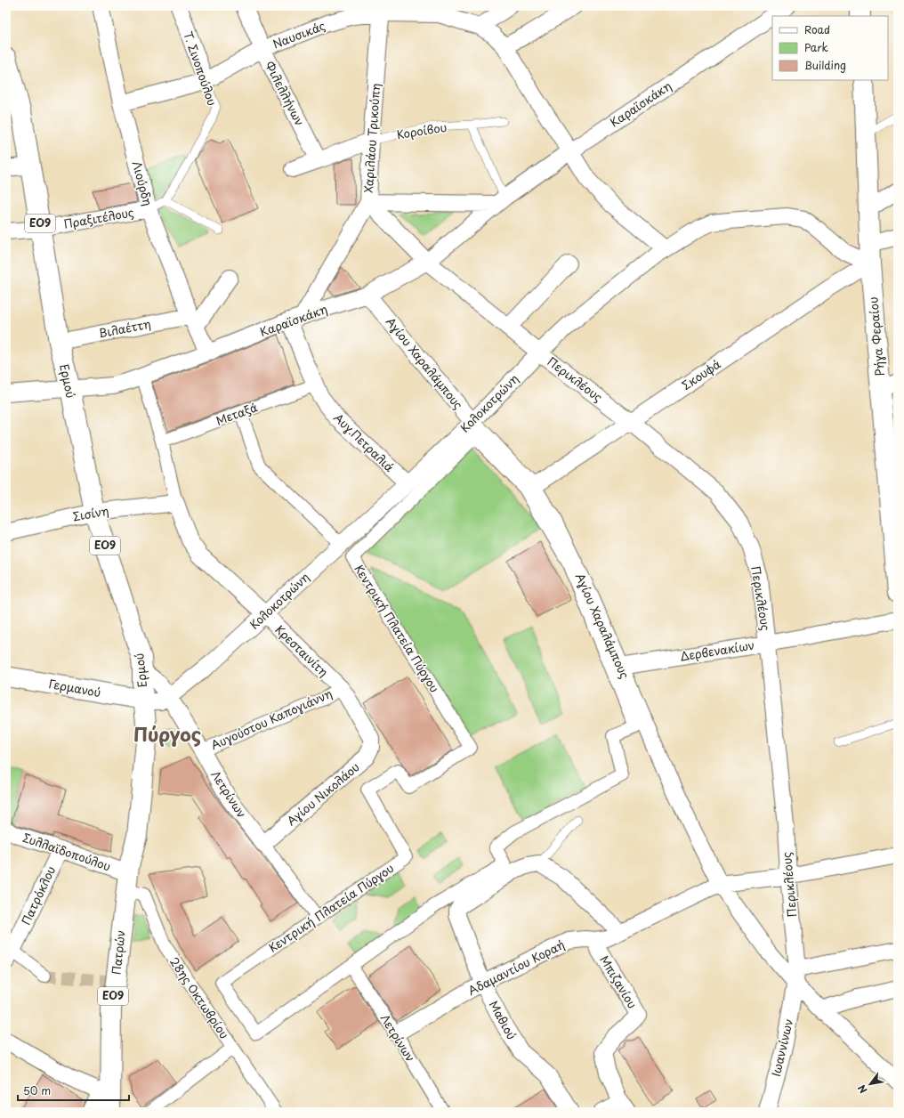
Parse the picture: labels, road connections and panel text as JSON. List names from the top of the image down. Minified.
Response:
{"streets":{"main road":["ΕΟ9","Ρήγα Φεραίου","Ερμού","Γερμανού","Πατρών"],"street":["Ναυσικάς","Τ. Σινοπούλου","Φιλελλήνων","Καραϊσκάκη","Κοροίβου","Χαριλάου Τρικούπη","Λιούρδη","Πραξιτέλους","Βιλαέττη","Αγίου Χαραλάμπους","Σκουφά","Περικλέους","Κολοκοτρώνη","Μεταξά","Αυγ.Πετραλιά","Σισίνη","Κεντρική Πλατεία Πύργου","Κρεσταινίτη","Δερβενακίων","Αυγούστου Καπογιάννη","Λετρίνων","Αγίου Νικολάου","Συλλαϊδοπούλου","Πατρόκλου","Αδαμαντίου Κοραή","Μπιζανίου","28ης Οκτωβρίου","Μαθιού","Ιωαννίνων"]},"crossings":[["Ναυσικάς","Τ. Σινοπούλου"],["Ναυσικάς","Φιλελλήνων"],["Ναυσικάς","Καραϊσκάκη"],["Ναυσικάς","Χαριλάου Τρικούπη"],["Ναυσικάς","Λιούρδη"],["Ναυσικάς","Κολοκοτρώνη"],["Φιλελλήνων","Κοροίβου"],["Καραϊσκάκη","Χαριλάου Τρικούπη"],["Καραϊσκάκη","Λιούρδη"],["Καραϊσκάκη","Αγίου Χαραλάμπους"],["Καραϊσκάκη","Περικλέους"],["Καραϊσκάκη","Ερμού"],["Καραϊσκάκη","Αυγ.Πετραλιά"],["Κοροίβου","Χαριλάου Τρικούπη"],["Χαριλάου Τρικούπη","Περικλέους"],["Χαριλάου Τρικούπη","Αυγ.Πετραλιά"],["Λιούρδη","Πραξιτέλους"],["Λιούρδη","Βιλαέττη"],["Πραξιτέλους","Ερμού"],["Βιλαέττη","Ερμού"],["Ρήγα Φεραίου","Σκουφά"],["Ρήγα Φεραίου","Κολοκοτρώνη"],["Αγίου Χαραλάμπους","Σκουφά"],["Αγίου Χαραλάμπους","Περικλέους"],["Αγίου Χαραλάμπους","Κολοκοτρώνη"],["Αγίου Χαραλάμπους","Δερβενακίων"],["Αγίου Χαραλάμπους","Αδαμαντίου Κοραή"],["Αγίου Χαραλάμπους","Ιωαννίνων"],["Σκουφά","Περικλέους"],["Σκουφά","Κολοκοτρώνη"],["Περικλέους","Κολοκοτρώνη"],["Περικλέους","Δερβενακίων"],["Περικλέους","Αδαμαντίου Κοραή"],["Περικλέους","Ιωαννίνων"],["Ερμού","Κολοκοτρώνη"],["Ερμού","Σισίνη"],["Ερμού","Γερμανού"],["Ερμού","Λετρίνων"],["Ερμού","Συλλαϊδοπούλου"],["Ερμού","Πατρών"],["Ερμού","28ης Οκτωβρίου"],["Κολοκοτρώνη","Αυγ.Πετραλιά"],["Κολοκοτρώνη","Κρεσταινίτη"],["Κολοκοτρώνη","Γερμανού"],["Κολοκοτρώνη","Λετρίνων"],["Σισίνη","Κρεσταινίτη"],["Κεντρική Πλατεία Πύργου","Λετρίνων"],["Κρεσταινίτη","Αυγούστου Καπογιάννη"],["Κρεσταινίτη","Αγίου Νικολάου"],["Αυγούστου Καπογιάννη","Λετρίνων"],["Λετρίνων","Αγίου Νικολάου"],["Λετρίνων","Αδαμαντίου Κοραή"],["Συλλαϊδοπούλου","Πατρόκλου"],["Συλλαϊδοπούλου","Πατρών"],["Συλλαϊδοπούλου","28ης Οκτωβρίου"],["Πατρών","28ης Οκτωβρίου"],["Αδαμαντίου Κοραή","Μπιζανίου"],["Αδαμαντίου Κοραή","Μαθιού"]],"districts":["Πύργος"],"legend":["Road","Park","Building"],"scale_bar":"50 m","north":"bottom left"}
